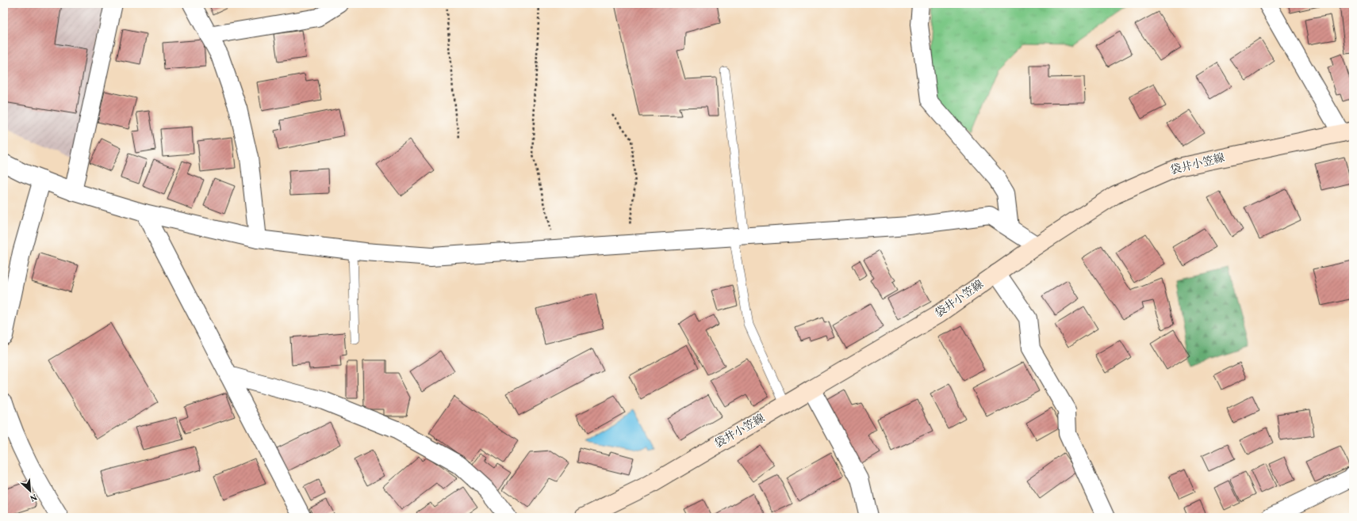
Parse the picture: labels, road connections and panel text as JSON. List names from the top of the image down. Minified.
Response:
{"streets":{"main road":["袋井小笠線"]},"north":"bottom right"}
